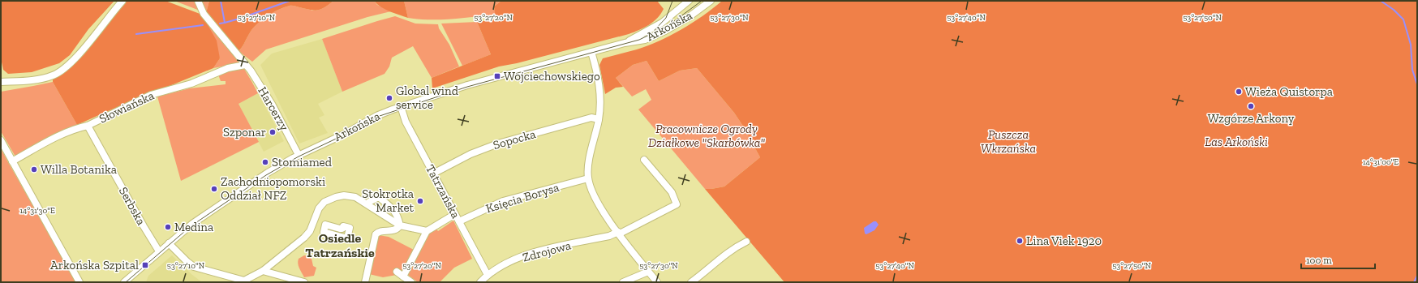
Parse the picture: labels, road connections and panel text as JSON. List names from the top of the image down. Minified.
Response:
{"streets":{"street":["Arkońska","Słowiańska","Harcerzy","Sopocka","Tatrzańska","Księcia Borysa","Serbska","Zdrojowa"]},"crossings":[["Arkońska","Harcerzy"],["Arkońska","Tatrzańska"],["Arkońska","Serbska"],["Słowiańska","Harcerzy"],["Słowiańska","Serbska"],["Sopocka","Tatrzańska"],["Tatrzańska","Księcia Borysa"],["Tatrzańska","Zdrojowa"]],"districts":["Osiedle Tatrzańskie"],"parks":["Pracownicze Ogrody Działkowe \"Skarbówka\"","Puszcza Wkrzańska","Las Arkoński"],"places":{"transit":["Wojciechowskiego","Arkońska Szpital"],"other":["Wieża Quistorpa","Global wind service","Wzgórze Arkony","Szponar","Stomiamed","Willa Botanika","Zachodniopomorski Oddział NFZ","Stokrotka Market","Medina","Lina Viek 1920"]},"scale_bar":"100 m","coordinates":["53°27'10\"N","53°27'20\"N","53°27'30\"N","53°27'50\"N","53°27'40\"N","14°31'00\"E","14°31'30\"E"]}
